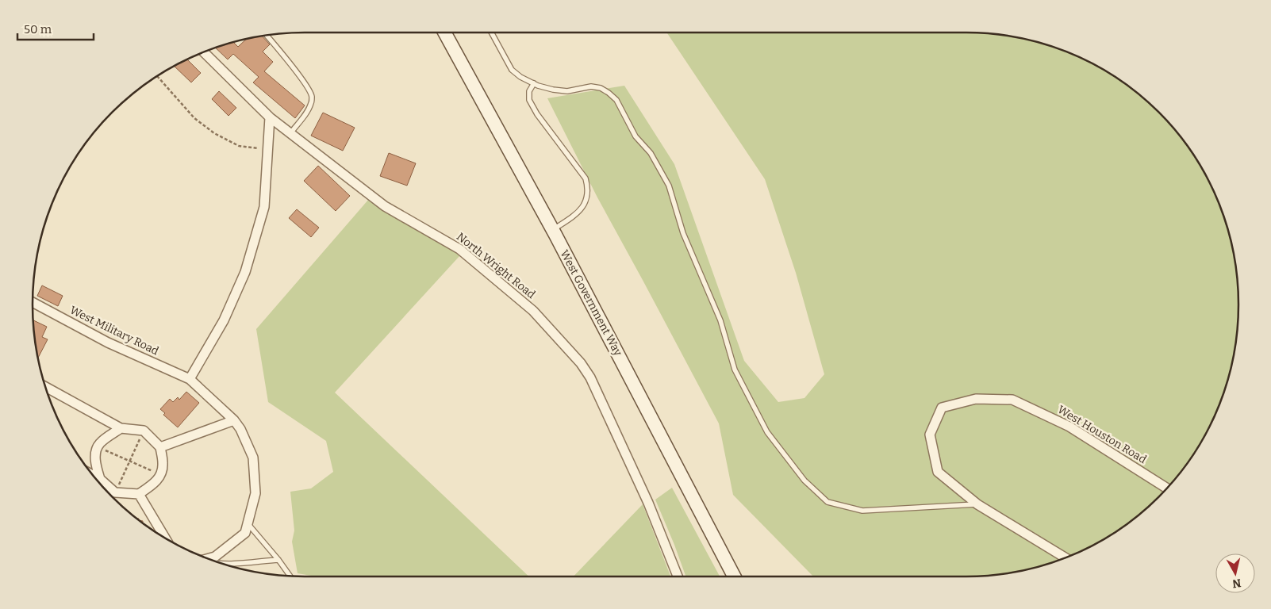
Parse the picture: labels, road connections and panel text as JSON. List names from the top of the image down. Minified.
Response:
{"streets":{"main road":["West Government Way"],"street":["North Wright Road","West Military Road","West Houston Road"]},"scale_bar":"50 m","north":"bottom"}
